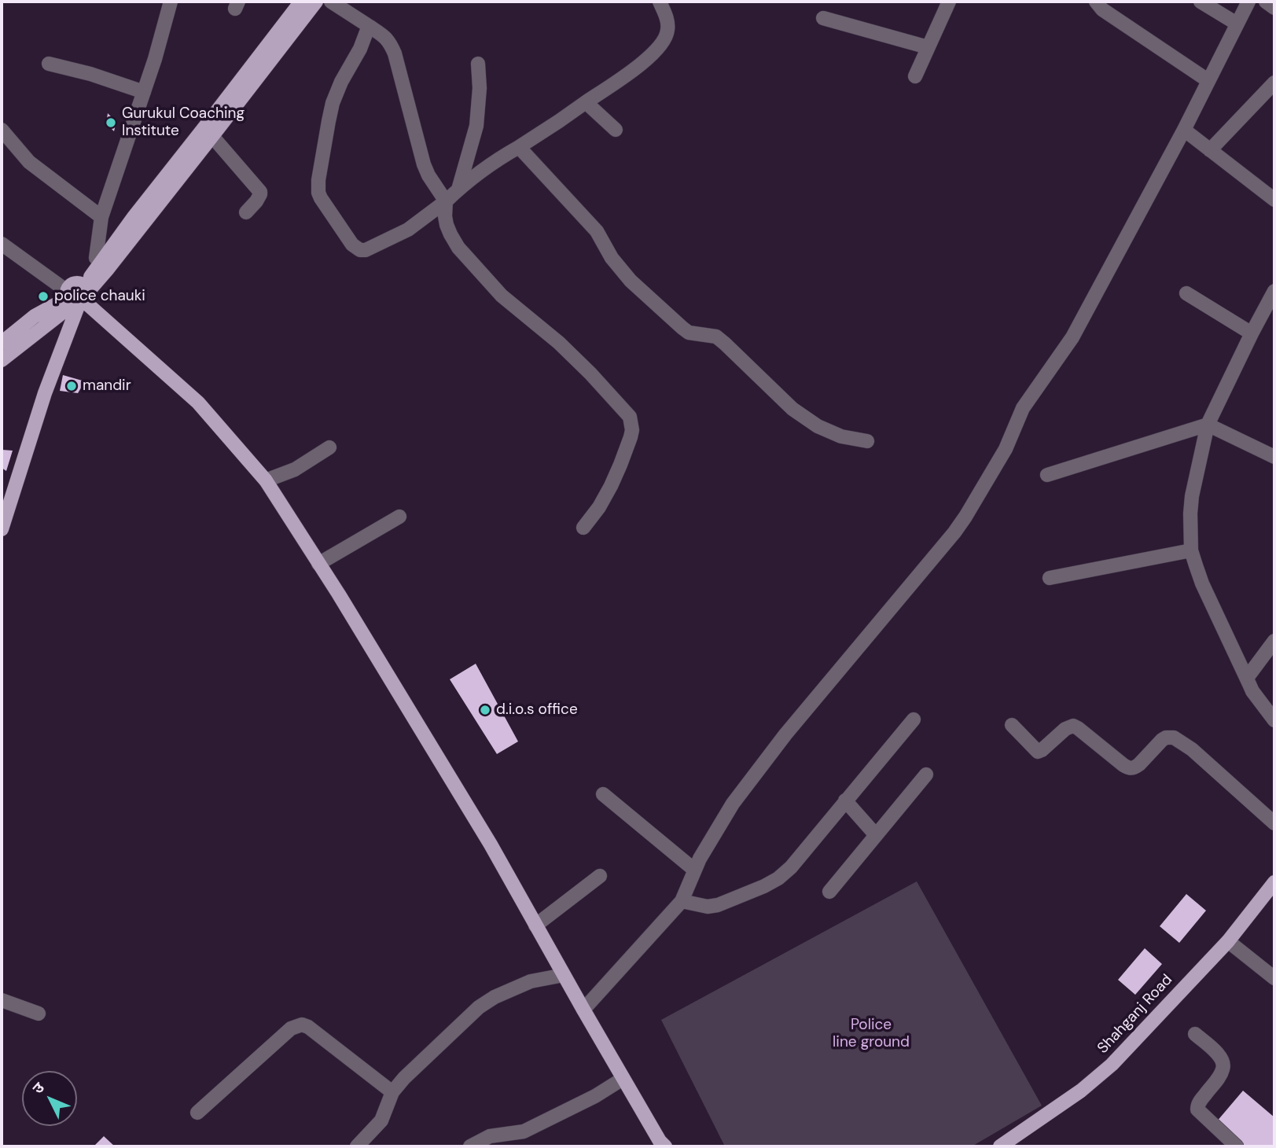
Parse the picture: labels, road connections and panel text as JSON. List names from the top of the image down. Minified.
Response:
{"streets":{"main road":["Shahganj Road"]},"parks":["Police line ground"],"places":["Gurukul Coaching Institute","police chauki","mandir","d.i.o.s office"],"north":"top left"}
